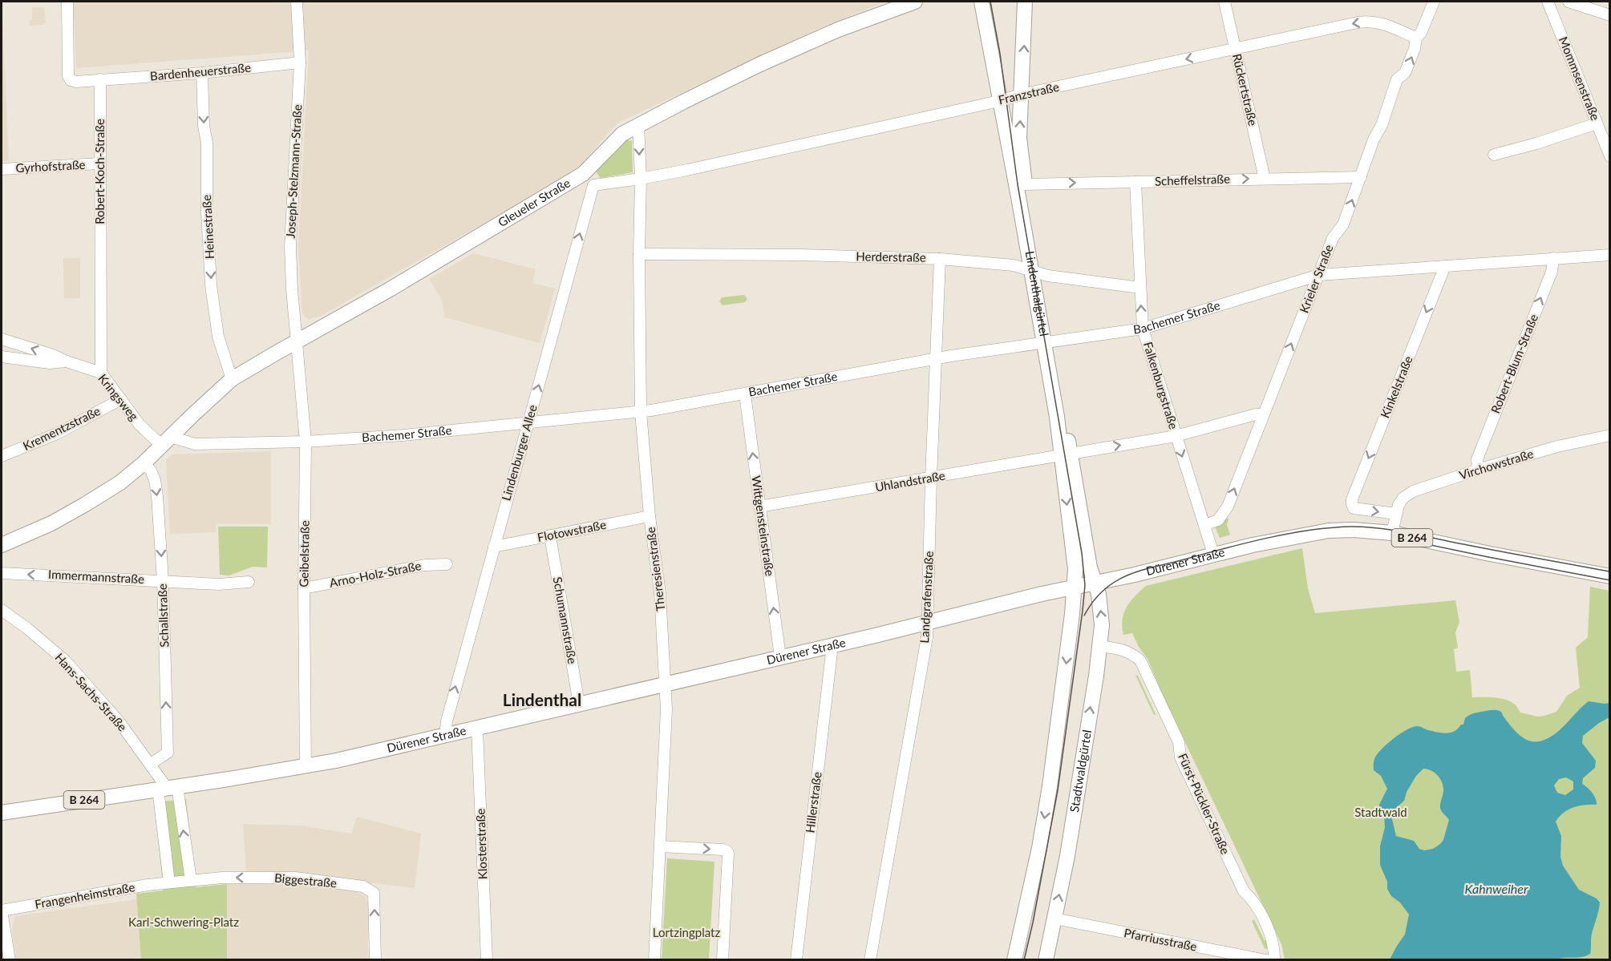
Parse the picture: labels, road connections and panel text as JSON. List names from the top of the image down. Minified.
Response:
{"streets":{"main road":["Gleueler Straße","Lindenthalgürtel","B 264","Dürener Straße","Stadtwaldgürtel"],"street":["Bardenheuerstraße","Mommsenstraße","Rückertstraße","Franzstraße","Gyrhofstraße","Robert-Koch-Straße","Joseph-Stelzmann-Straße","Scheffelstraße","Heinestraße","Herderstraße","Krieler Straße","Bachemer Straße","Robert-Blum-Straße","Falkenburgstraße","Kinkelstraße","Kringsweg","Krementzstraße","Lindenburger Allee","Virchowstraße","Uhlandstraße","Wittgensteinstraße","Flotowstraße","Geibelstraße","Theresienstraße","Arno-Holz-Straße","Immermannstraße","Landgrafenstraße","Schallstraße","Schumannstraße","Hans-Sachs-Straße","Hillerstraße","Fürst-Pückler-Straße","Klosterstraße","Biggestraße","Frangenheimstraße","Pfarriusstraße"]},"crossings":[["Bardenheuerstraße","Robert-Koch-Straße"],["Bardenheuerstraße","Joseph-Stelzmann-Straße"],["Bardenheuerstraße","Heinestraße"],["Rückertstraße","Franzstraße"],["Rückertstraße","Scheffelstraße"],["Franzstraße","Krieler Straße"],["Franzstraße","Lindenthalgürtel"],["Franzstraße","Lindenburger Allee"],["Franzstraße","Theresienstraße"],["Gyrhofstraße","Robert-Koch-Straße"],["Robert-Koch-Straße","Kringsweg"],["Joseph-Stelzmann-Straße","Gleueler Straße"],["Joseph-Stelzmann-Straße","Geibelstraße"],["Scheffelstraße","Krieler Straße"],["Scheffelstraße","Lindenthalgürtel"],["Scheffelstraße","Falkenburgstraße"],["Gleueler Straße","Heinestraße"],["Gleueler Straße","Bachemer Straße"],["Gleueler Straße","Kringsweg"],["Gleueler Straße","Geibelstraße"],["Gleueler Straße","Theresienstraße"],["Herderstraße","Lindenthalgürtel"],["Herderstraße","Falkenburgstraße"],["Herderstraße","Theresienstraße"],["Herderstraße","Landgrafenstraße"],["Krieler Straße","Bachemer Straße"],["Krieler Straße","Falkenburgstraße"],["Krieler Straße","Uhlandstraße"],["Lindenthalgürtel","Bachemer Straße"],["Lindenthalgürtel","Uhlandstraße"],["Lindenthalgürtel","Dürener Straße"],["Lindenthalgürtel","Stadtwaldgürtel"],["Bachemer Straße","Robert-Blum-Straße"],["Bachemer Straße","Falkenburgstraße"],["Bachemer Straße","Kinkelstraße"],["Bachemer Straße","Kringsweg"],["Bachemer Straße","Lindenburger Allee"],["Bachemer Straße","Wittgensteinstraße"],["Bachemer Straße","Geibelstraße"],["Bachemer Straße","Theresienstraße"],["Bachemer Straße","Landgrafenstraße"],["Robert-Blum-Straße","Virchowstraße"],["Falkenburgstraße","Uhlandstraße"],["Falkenburgstraße","Dürener Straße"],["Kinkelstraße","Virchowstraße"],["Kringsweg","Krementzstraße"],["Lindenburger Allee","Flotowstraße"],["Lindenburger Allee","Dürener Straße"],["Virchowstraße","Dürener Straße"],["Uhlandstraße","Wittgensteinstraße"],["Uhlandstraße","Landgrafenstraße"],["Wittgensteinstraße","Dürener Straße"],["Flotowstraße","Theresienstraße"],["Flotowstraße","Schumannstraße"],["Geibelstraße","Dürener Straße"],["Geibelstraße","Arno-Holz-Straße"],["Dürener Straße","Theresienstraße"],["Dürener Straße","Landgrafenstraße"],["Dürener Straße","Schumannstraße"],["Dürener Straße","Hans-Sachs-Straße"],["Dürener Straße","Stadtwaldgürtel"],["Dürener Straße","Hillerstraße"],["Dürener Straße","Klosterstraße"],["Immermannstraße","Schallstraße"],["Schallstraße","Hans-Sachs-Straße"],["Stadtwaldgürtel","Fürst-Pückler-Straße"],["Stadtwaldgürtel","Pfarriusstraße"],["Biggestraße","Frangenheimstraße"]],"one_way":["Franzstraße","Scheffelstraße","Heinestraße","Krieler Straße","Robert-Blum-Straße","Kinkelstraße","Lindenburger Allee","Wittgensteinstraße","Immermannstraße"],"districts":["Lindenthal"],"water":["Kahnweiher"],"parks":["Stadtwald","Karl-Schwering-Platz","Lortzingplatz"]}
